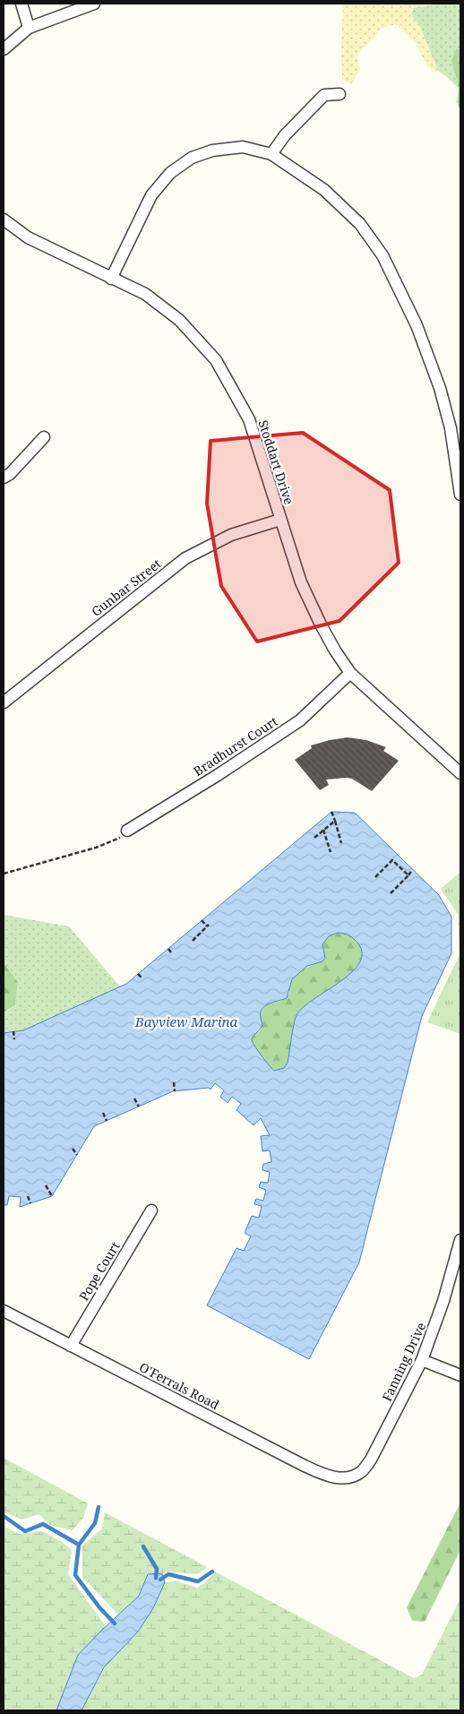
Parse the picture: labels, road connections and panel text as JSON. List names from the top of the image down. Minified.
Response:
{"streets":{"street":["Stoddart Drive","Gunbar Street","Bradhurst Court","Pope Court","Fanning Drive","O'Ferrals Road"]},"crossings":[["Stoddart Drive","Gunbar Street"],["Stoddart Drive","Bradhurst Court"],["Pope Court","O'Ferrals Road"],["Fanning Drive","O'Ferrals Road"]],"water":["Bayview Marina"]}
